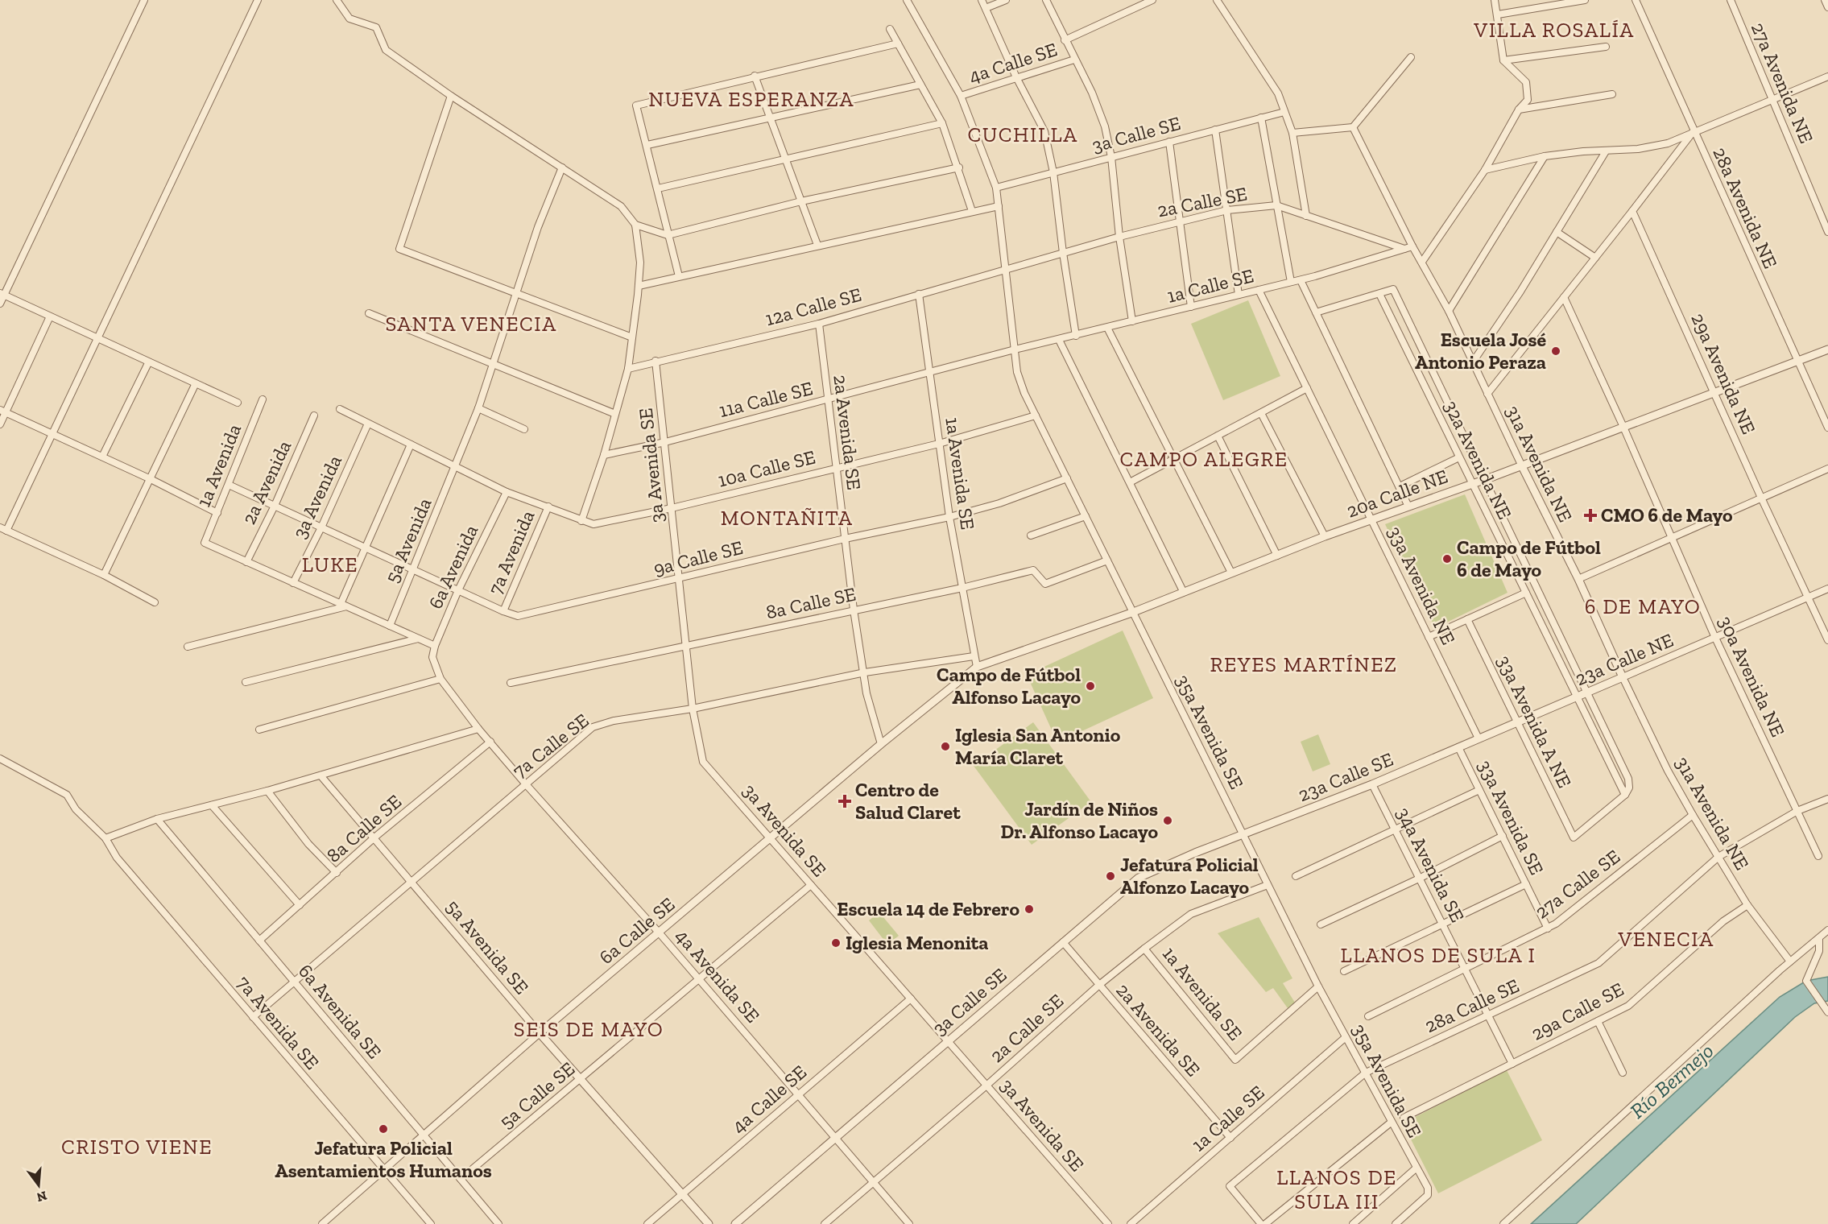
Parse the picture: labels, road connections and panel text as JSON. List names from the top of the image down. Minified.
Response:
{"streets":{"street":["4a Calle SE","27a Avenida NE","3a Calle SE","2a Calle SE","28a Avenida NE","1a Calle SE","12a Calle SE","29a Avenida NE","11a Calle SE","2a Avenida SE","32a Avenida NE","31a Avenida NE","1a Avenida","3a Avenida SE","10a Calle SE","1a Avenida SE","2a Avenida","20a Calle NE","3a Avenida","5a Avenida","7a Avenida","9a Calle SE","6a Avenida","33a Avenida NE","8a Calle SE","23a Calle NE","30a Avenida NE","33a Avenida A NE","35a Avenida SE","7a Calle SE","23a Calle SE","33a Avenida SE","34a Avenida SE","27a Calle SE","6a Calle SE","5a Avenida SE","4a Avenida SE","28a Calle SE","6a Avenida SE","29a Calle SE","7a Avenida SE","5a Calle SE"]},"crossings":[["4a Calle SE","3a Avenida SE"],["4a Calle SE","35a Avenida SE"],["4a Calle SE","5a Avenida SE"],["4a Calle SE","4a Avenida SE"],["3a Calle SE","2a Avenida SE"],["3a Calle SE","3a Avenida SE"],["3a Calle SE","35a Avenida SE"],["3a Calle SE","23a Calle SE"],["3a Calle SE","4a Avenida SE"],["2a Calle SE","1a Calle SE"],["2a Calle SE","12a Calle SE"],["2a Calle SE","2a Avenida SE"],["2a Calle SE","3a Avenida SE"],["2a Calle SE","1a Avenida SE"],["2a Calle SE","35a Avenida SE"],["2a Calle SE","4a Avenida SE"],["28a Avenida NE","20a Calle NE"],["1a Calle SE","11a Calle SE"],["1a Calle SE","2a Avenida SE"],["1a Calle SE","31a Avenida NE"],["1a Calle SE","33a Avenida NE"],["1a Calle SE","35a Avenida SE"],["12a Calle SE","2a Avenida SE"],["12a Calle SE","3a Avenida SE"],["12a Calle SE","1a Avenida SE"],["12a Calle SE","35a Avenida SE"],["29a Avenida NE","20a Calle NE"],["29a Avenida NE","23a Calle NE"],["11a Calle SE","2a Avenida SE"],["11a Calle SE","3a Avenida SE"],["11a Calle SE","1a Avenida SE"],["11a Calle SE","35a Avenida SE"],["2a Avenida SE","10a Calle SE"],["2a Avenida SE","9a Calle SE"],["2a Avenida SE","8a Calle SE"],["2a Avenida SE","7a Calle SE"],["2a Avenida SE","6a Calle SE"],["32a Avenida NE","20a Calle NE"],["32a Avenida NE","23a Calle NE"],["32a Avenida NE","33a Avenida A NE"],["31a Avenida NE","20a Calle NE"],["31a Avenida NE","23a Calle NE"],["31a Avenida NE","27a Calle SE"],["31a Avenida NE","28a Calle SE"],["31a Avenida NE","29a Calle SE"],["1a Avenida","2a Avenida"],["1a Avenida","9a Calle SE"],["3a Avenida SE","10a Calle SE"],["3a Avenida SE","9a Calle SE"],["3a Avenida SE","8a Calle SE"],["3a Avenida SE","7a Calle SE"],["3a Avenida SE","6a Calle SE"],["3a Avenida SE","5a Calle SE"],["10a Calle SE","1a Avenida SE"],["10a Calle SE","3a Avenida"],["10a Calle SE","5a Avenida"],["10a Calle SE","7a Avenida"],["10a Calle SE","6a Avenida"],["10a Calle SE","35a Avenida SE"],["1a Avenida SE","20a Calle NE"],["1a Avenida SE","9a Calle SE"],["1a Avenida SE","8a Calle SE"],["1a Avenida SE","35a Avenida SE"],["1a Avenida SE","7a Calle SE"],["1a Avenida SE","6a Calle SE"],["2a Avenida","9a Calle SE"],["20a Calle NE","33a Avenida NE"],["20a Calle NE","30a Avenida NE"],["20a Calle NE","35a Avenida SE"],["20a Calle NE","6a Calle SE"],["3a Avenida","9a Calle SE"],["5a Avenida","9a Calle SE"],["7a Avenida","9a Calle SE"],["9a Calle SE","6a Avenida"],["9a Calle SE","35a Avenida SE"],["6a Avenida","4a Avenida SE"],["33a Avenida NE","23a Calle NE"],["8a Calle SE","35a Avenida SE"],["8a Calle SE","5a Avenida SE"],["8a Calle SE","4a Avenida SE"],["8a Calle SE","6a Avenida SE"],["23a Calle NE","30a Avenida NE"],["23a Calle NE","33a Avenida A NE"],["23a Calle NE","23a Calle SE"],["23a Calle NE","33a Avenida SE"],["30a Avenida NE","28a Calle SE"],["35a Avenida SE","23a Calle SE"],["35a Avenida SE","28a Calle SE"],["7a Calle SE","5a Avenida SE"],["7a Calle SE","4a Avenida SE"],["7a Calle SE","6a Avenida SE"],["7a Calle SE","7a Avenida SE"],["23a Calle SE","33a Avenida SE"],["23a Calle SE","34a Avenida SE"],["33a Avenida SE","27a Calle SE"],["34a Avenida SE","27a Calle SE"],["34a Avenida SE","28a Calle SE"],["34a Avenida SE","29a Calle SE"],["6a Calle SE","5a Avenida SE"],["6a Calle SE","4a Avenida SE"],["6a Calle SE","6a Avenida SE"],["6a Calle SE","7a Avenida SE"],["5a Avenida SE","5a Calle SE"],["4a Avenida SE","5a Calle SE"],["6a Avenida SE","5a Calle SE"]],"districts":["VILLA ROSALÍA","NUEVA ESPERANZA","CUCHILLA","SANTA VENECIA","CAMPO ALEGRE","MONTAÑITA","LUKE","6 DE MAYO","REYES MARTÍNEZ","VENECIA","LLANOS DE SULA I","SEIS DE MAYO","CRISTO VIENE","LLANOS DE SULA III"],"water":["Río Bermejo"],"places":{"other":["Escuela José Antonio Peraza","Campo de Fútbol 6 de Mayo","Campo de Fútbol Alfonso Lacayo","Iglesia San Antonio María Claret","Jardín de Niños Dr. Alfonso Lacayo","Jefatura Policial Alfonzo Lacayo","Escuela 14 de Febrero","Iglesia Menonita","Jefatura Policial Asentamientos Humanos"],"health":["CMO 6 de Mayo","Centro de Salud Claret"]},"north":"bottom"}
